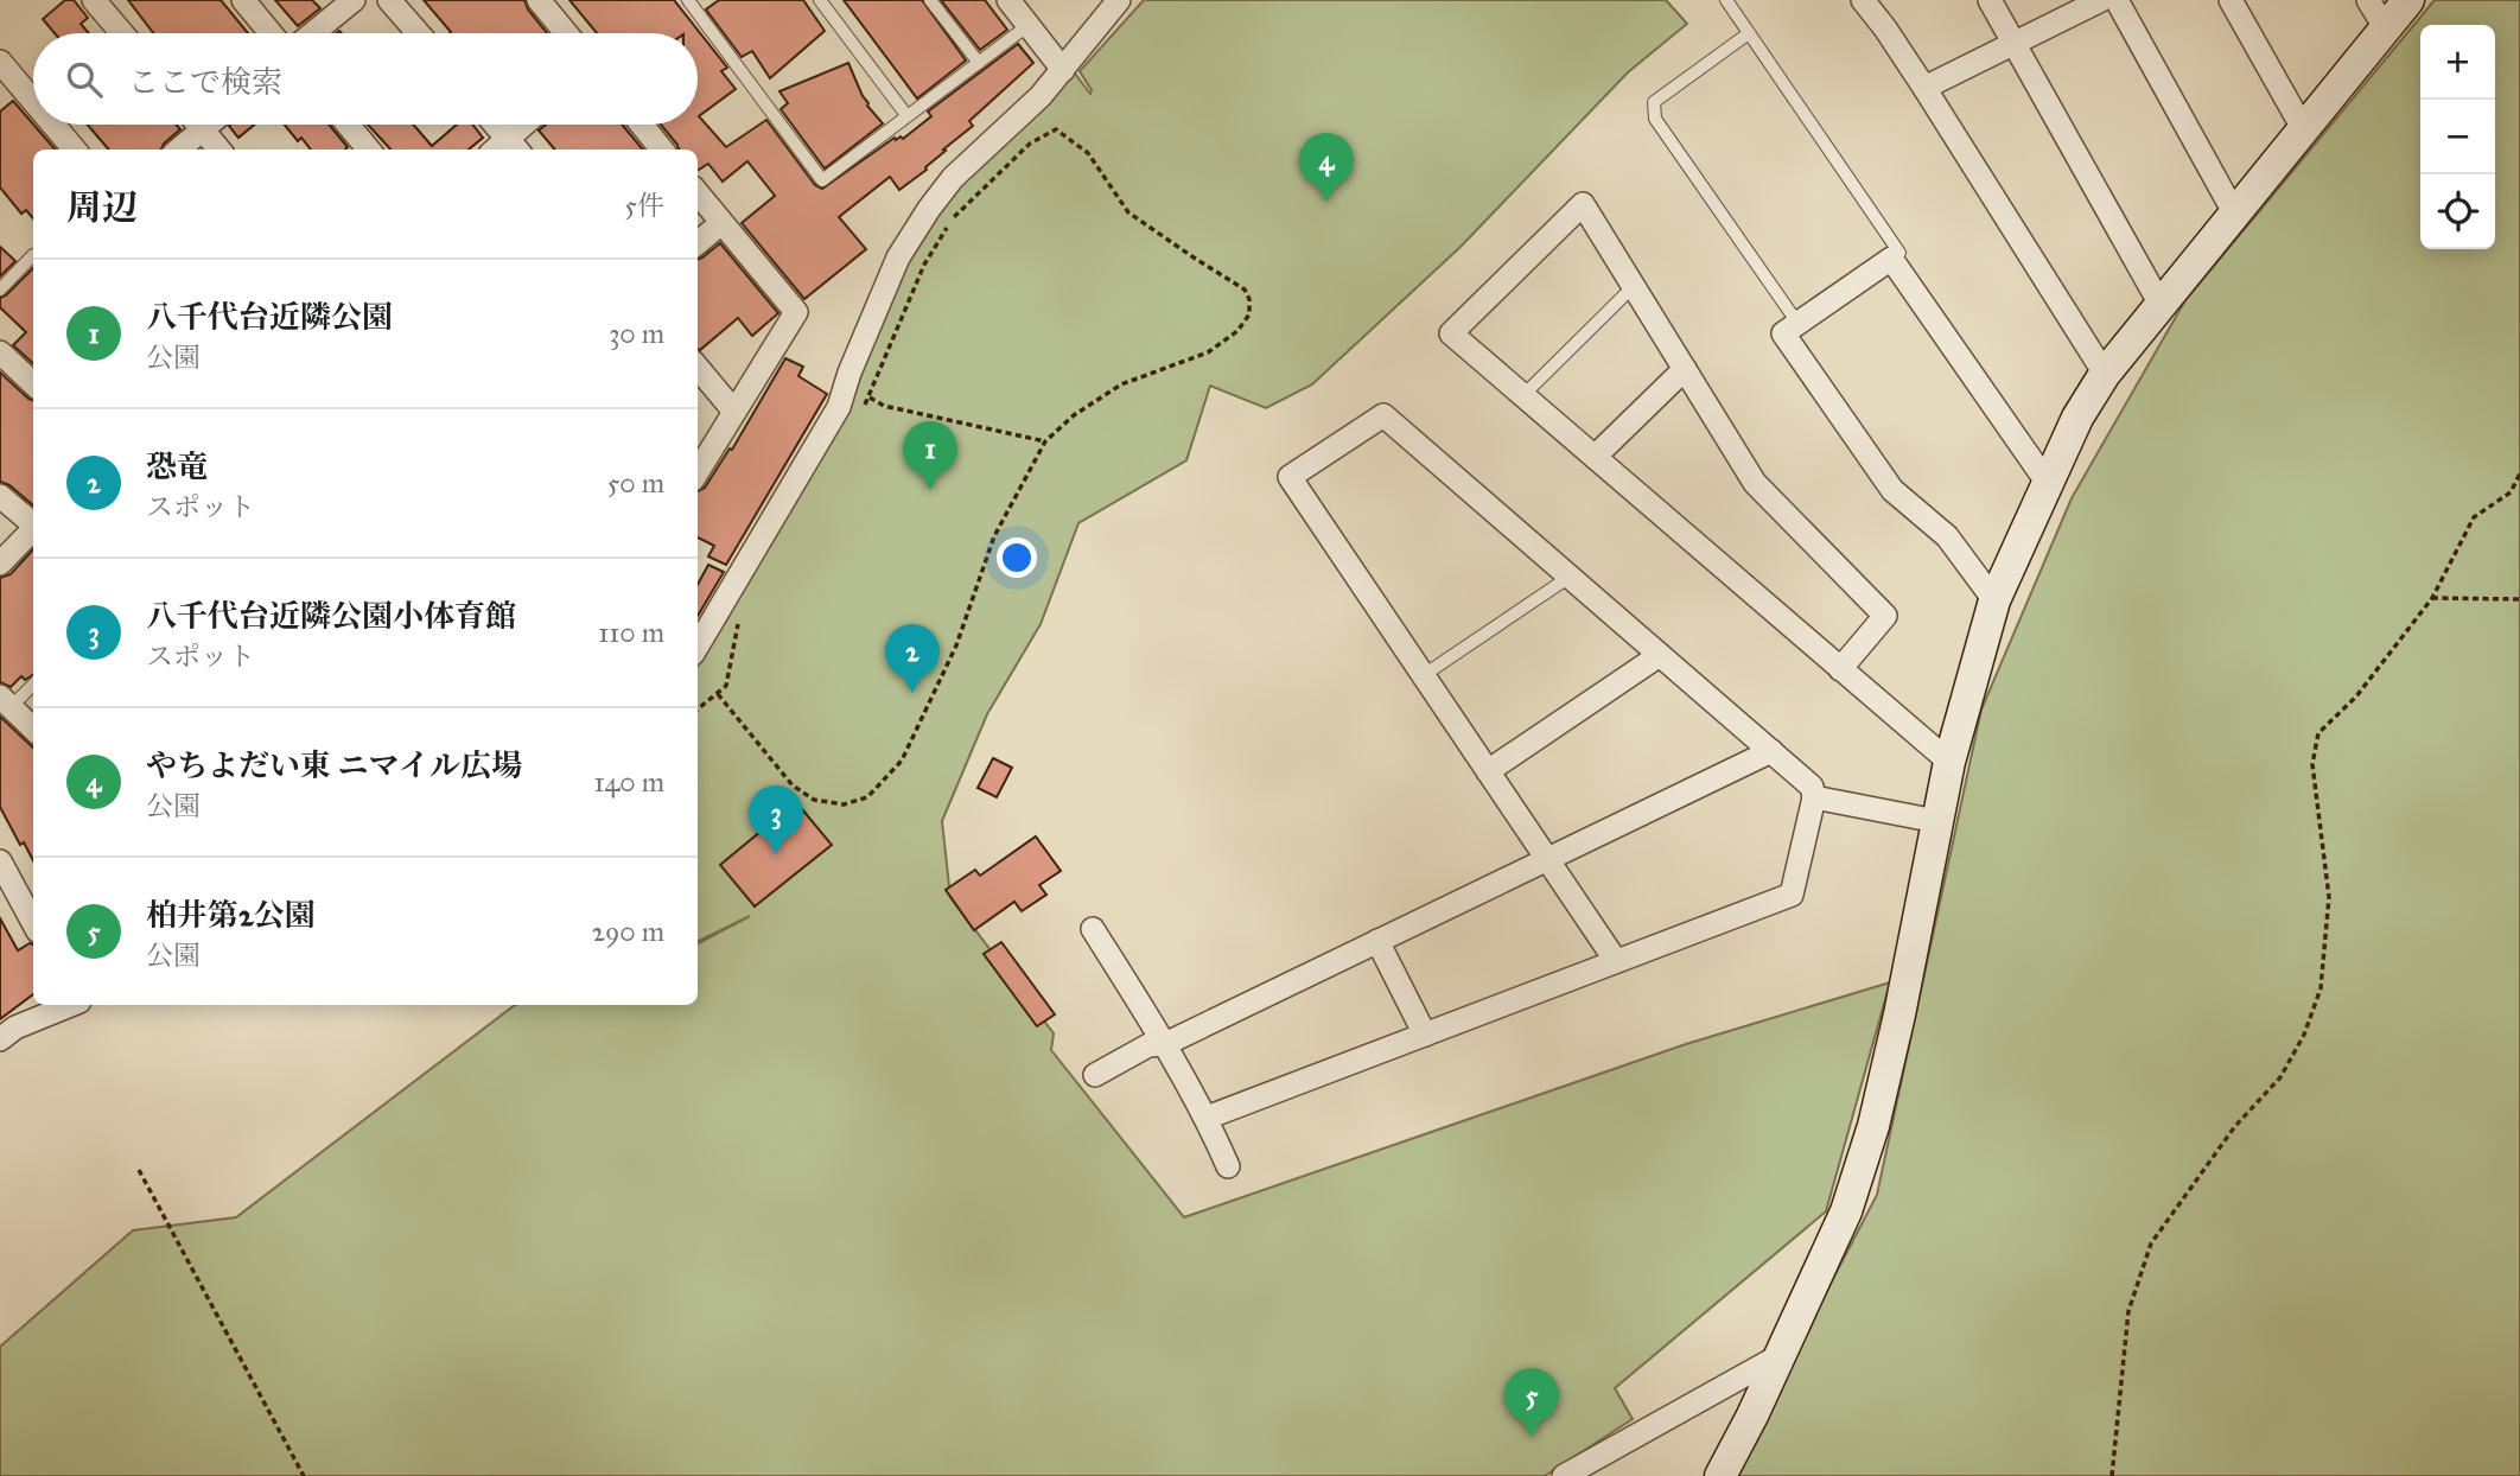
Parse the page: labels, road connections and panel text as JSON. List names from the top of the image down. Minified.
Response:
{"page":{"map_buttons":["+","−"],"search":"ここで検索","pins":["4","1","2","3","5"],"heading":["周辺","5件"],"list":[{"mark":"1","name":"八千代台近隣公園","note":"公園","value":"30 m"},{"mark":"2","name":"恐竜","note":"スポット","value":"50 m"},{"mark":"3","name":"八千代台近隣公園小体育館","note":"スポット","value":"110 m"},{"mark":"4","name":"やちよだい東 ニマイル広場","note":"公園","value":"140 m"},{"mark":"5","name":"柏井第2公園","note":"公園","value":"290 m"}]}}
